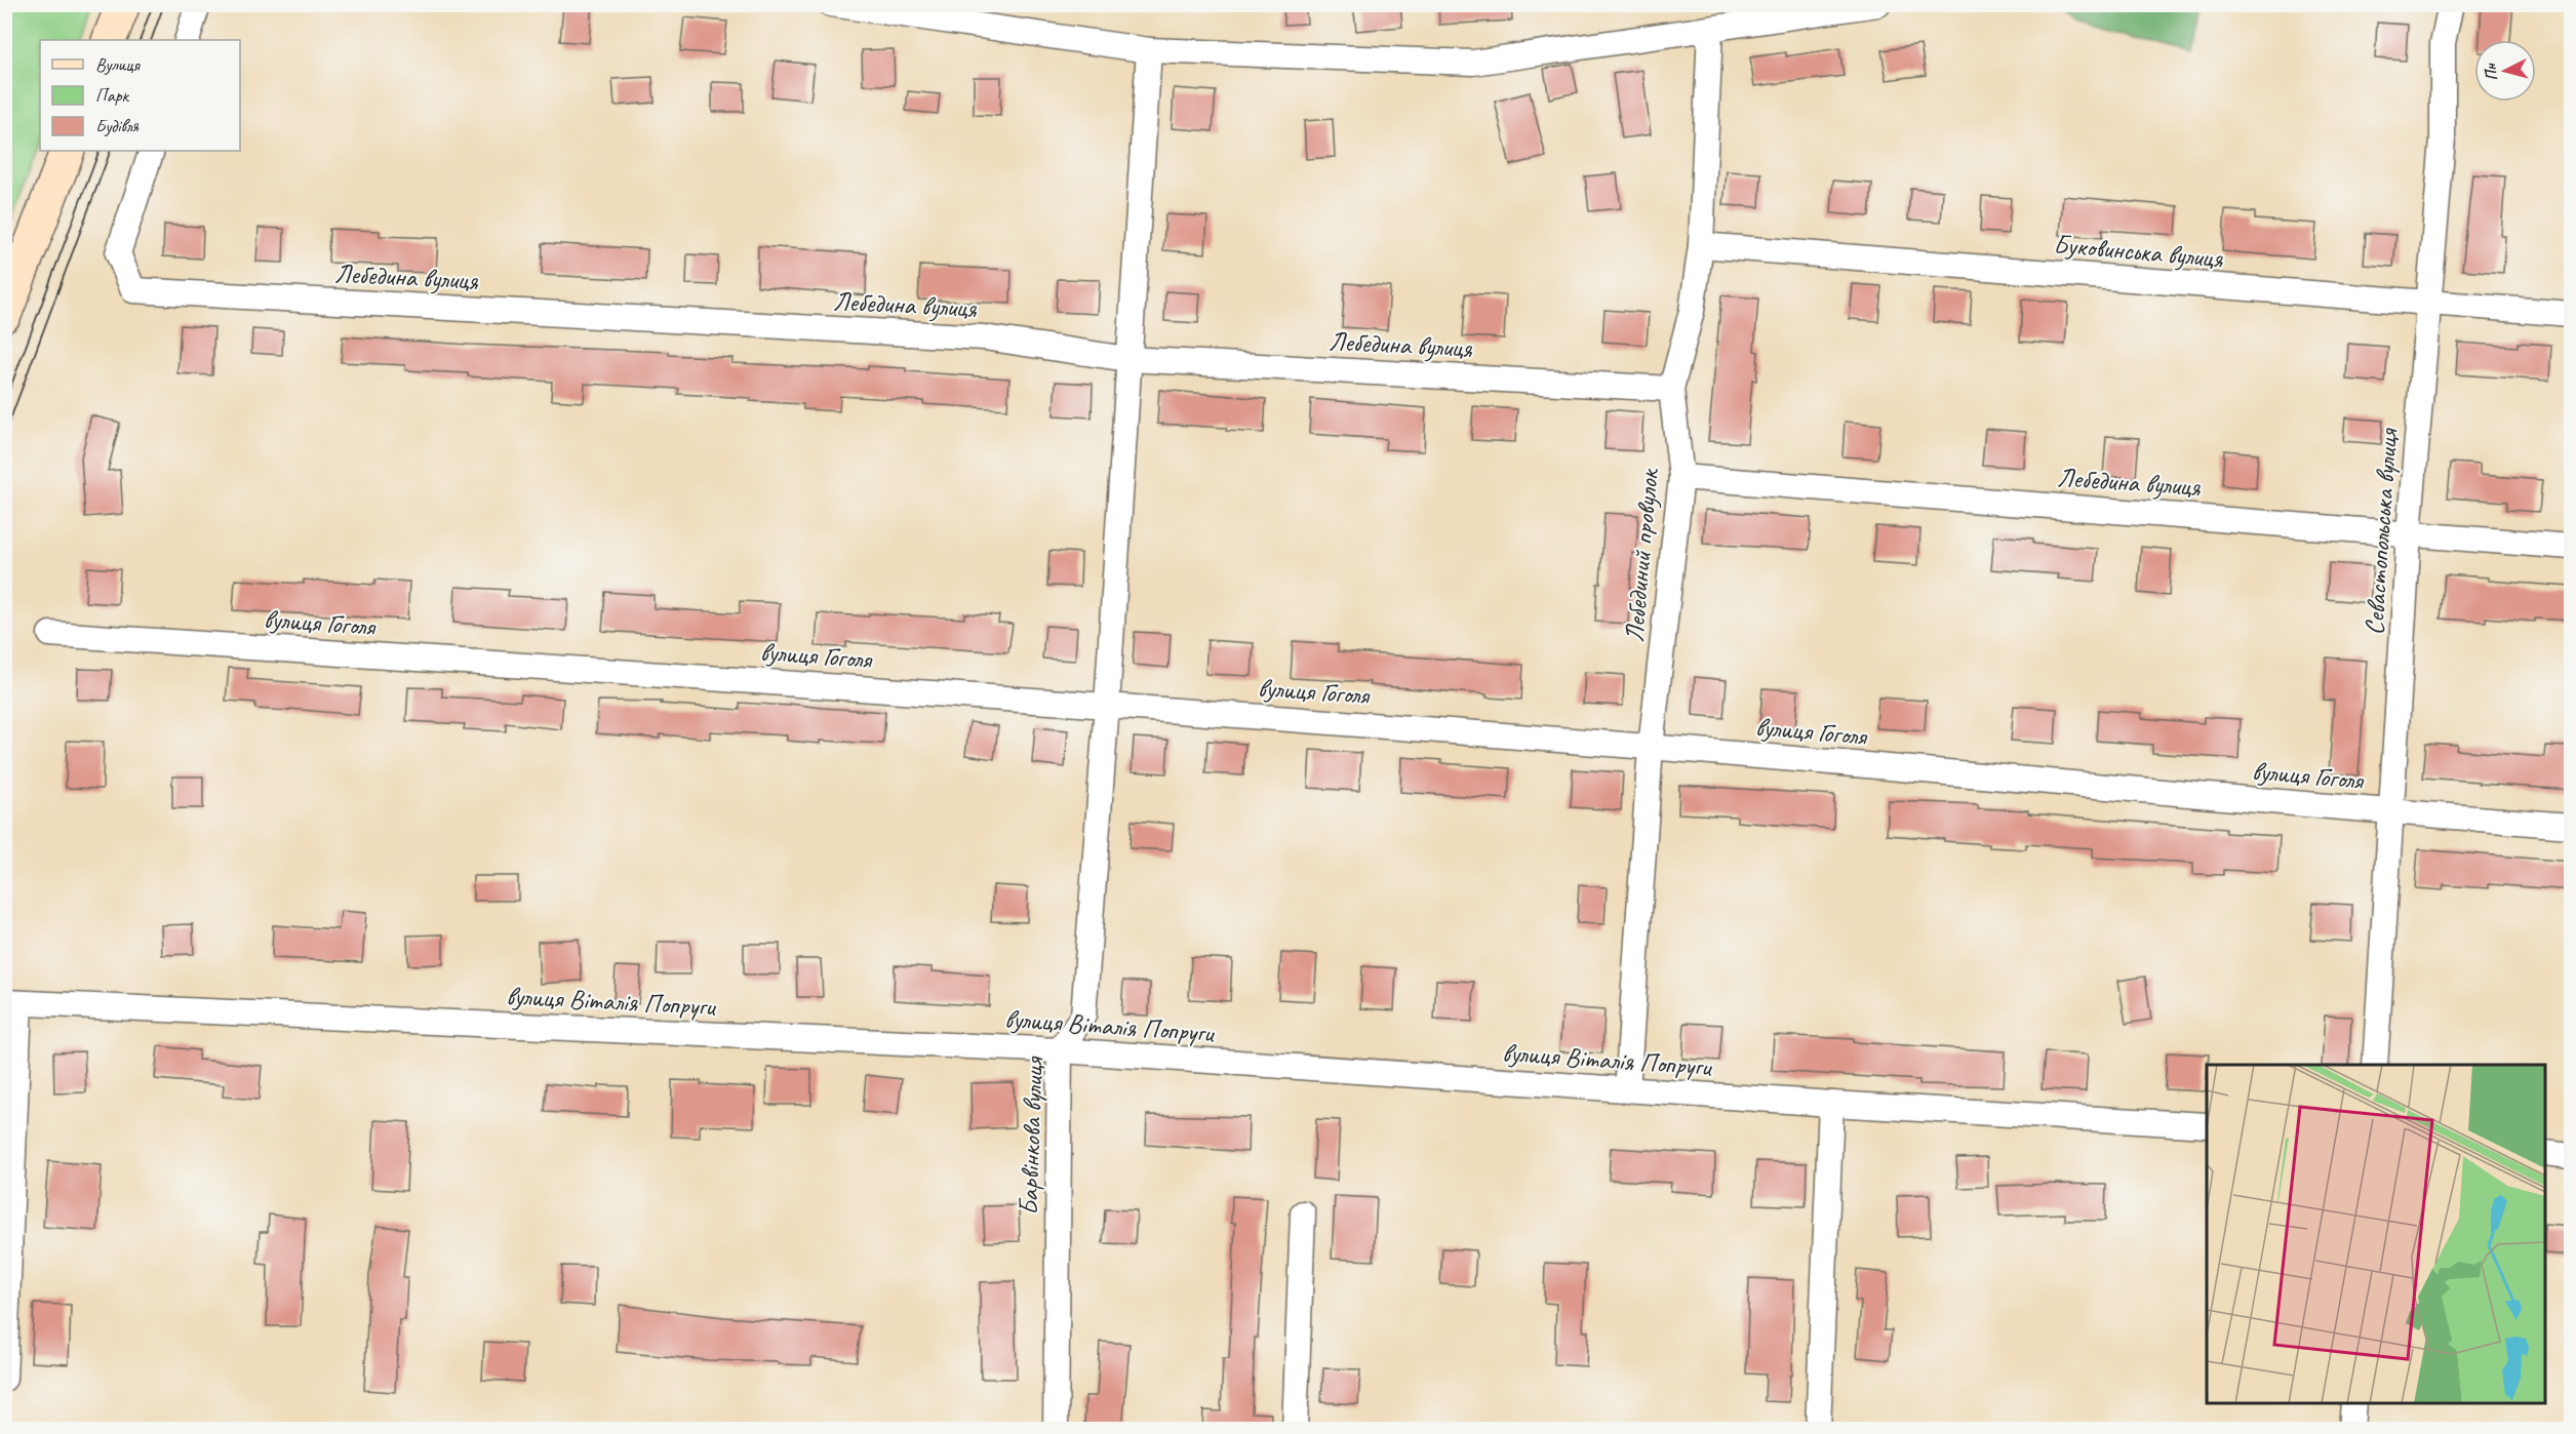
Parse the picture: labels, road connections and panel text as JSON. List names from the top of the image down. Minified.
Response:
{"streets":{"street":["Буковинська вулиця","Лебедина вулиця","Севастопольська вулиця","Лебединий провулок","вулиця Гоголя","вулиця Віталія Попруги","Барвінкова вулиця"]},"crossings":[["Буковинська вулиця","Севастопольська вулиця"],["Буковинська вулиця","Лебединий провулок"],["Лебедина вулиця","Севастопольська вулиця"],["Лебедина вулиця","Лебединий провулок"],["Лебедина вулиця","Барвінкова вулиця"],["Севастопольська вулиця","вулиця Гоголя"],["Лебединий провулок","вулиця Гоголя"],["Лебединий провулок","вулиця Віталія Попруги"],["вулиця Гоголя","Барвінкова вулиця"],["вулиця Віталія Попруги","Барвінкова вулиця"]],"legend":["Вулиця","Парк","Будівля"],"north":"left"}
